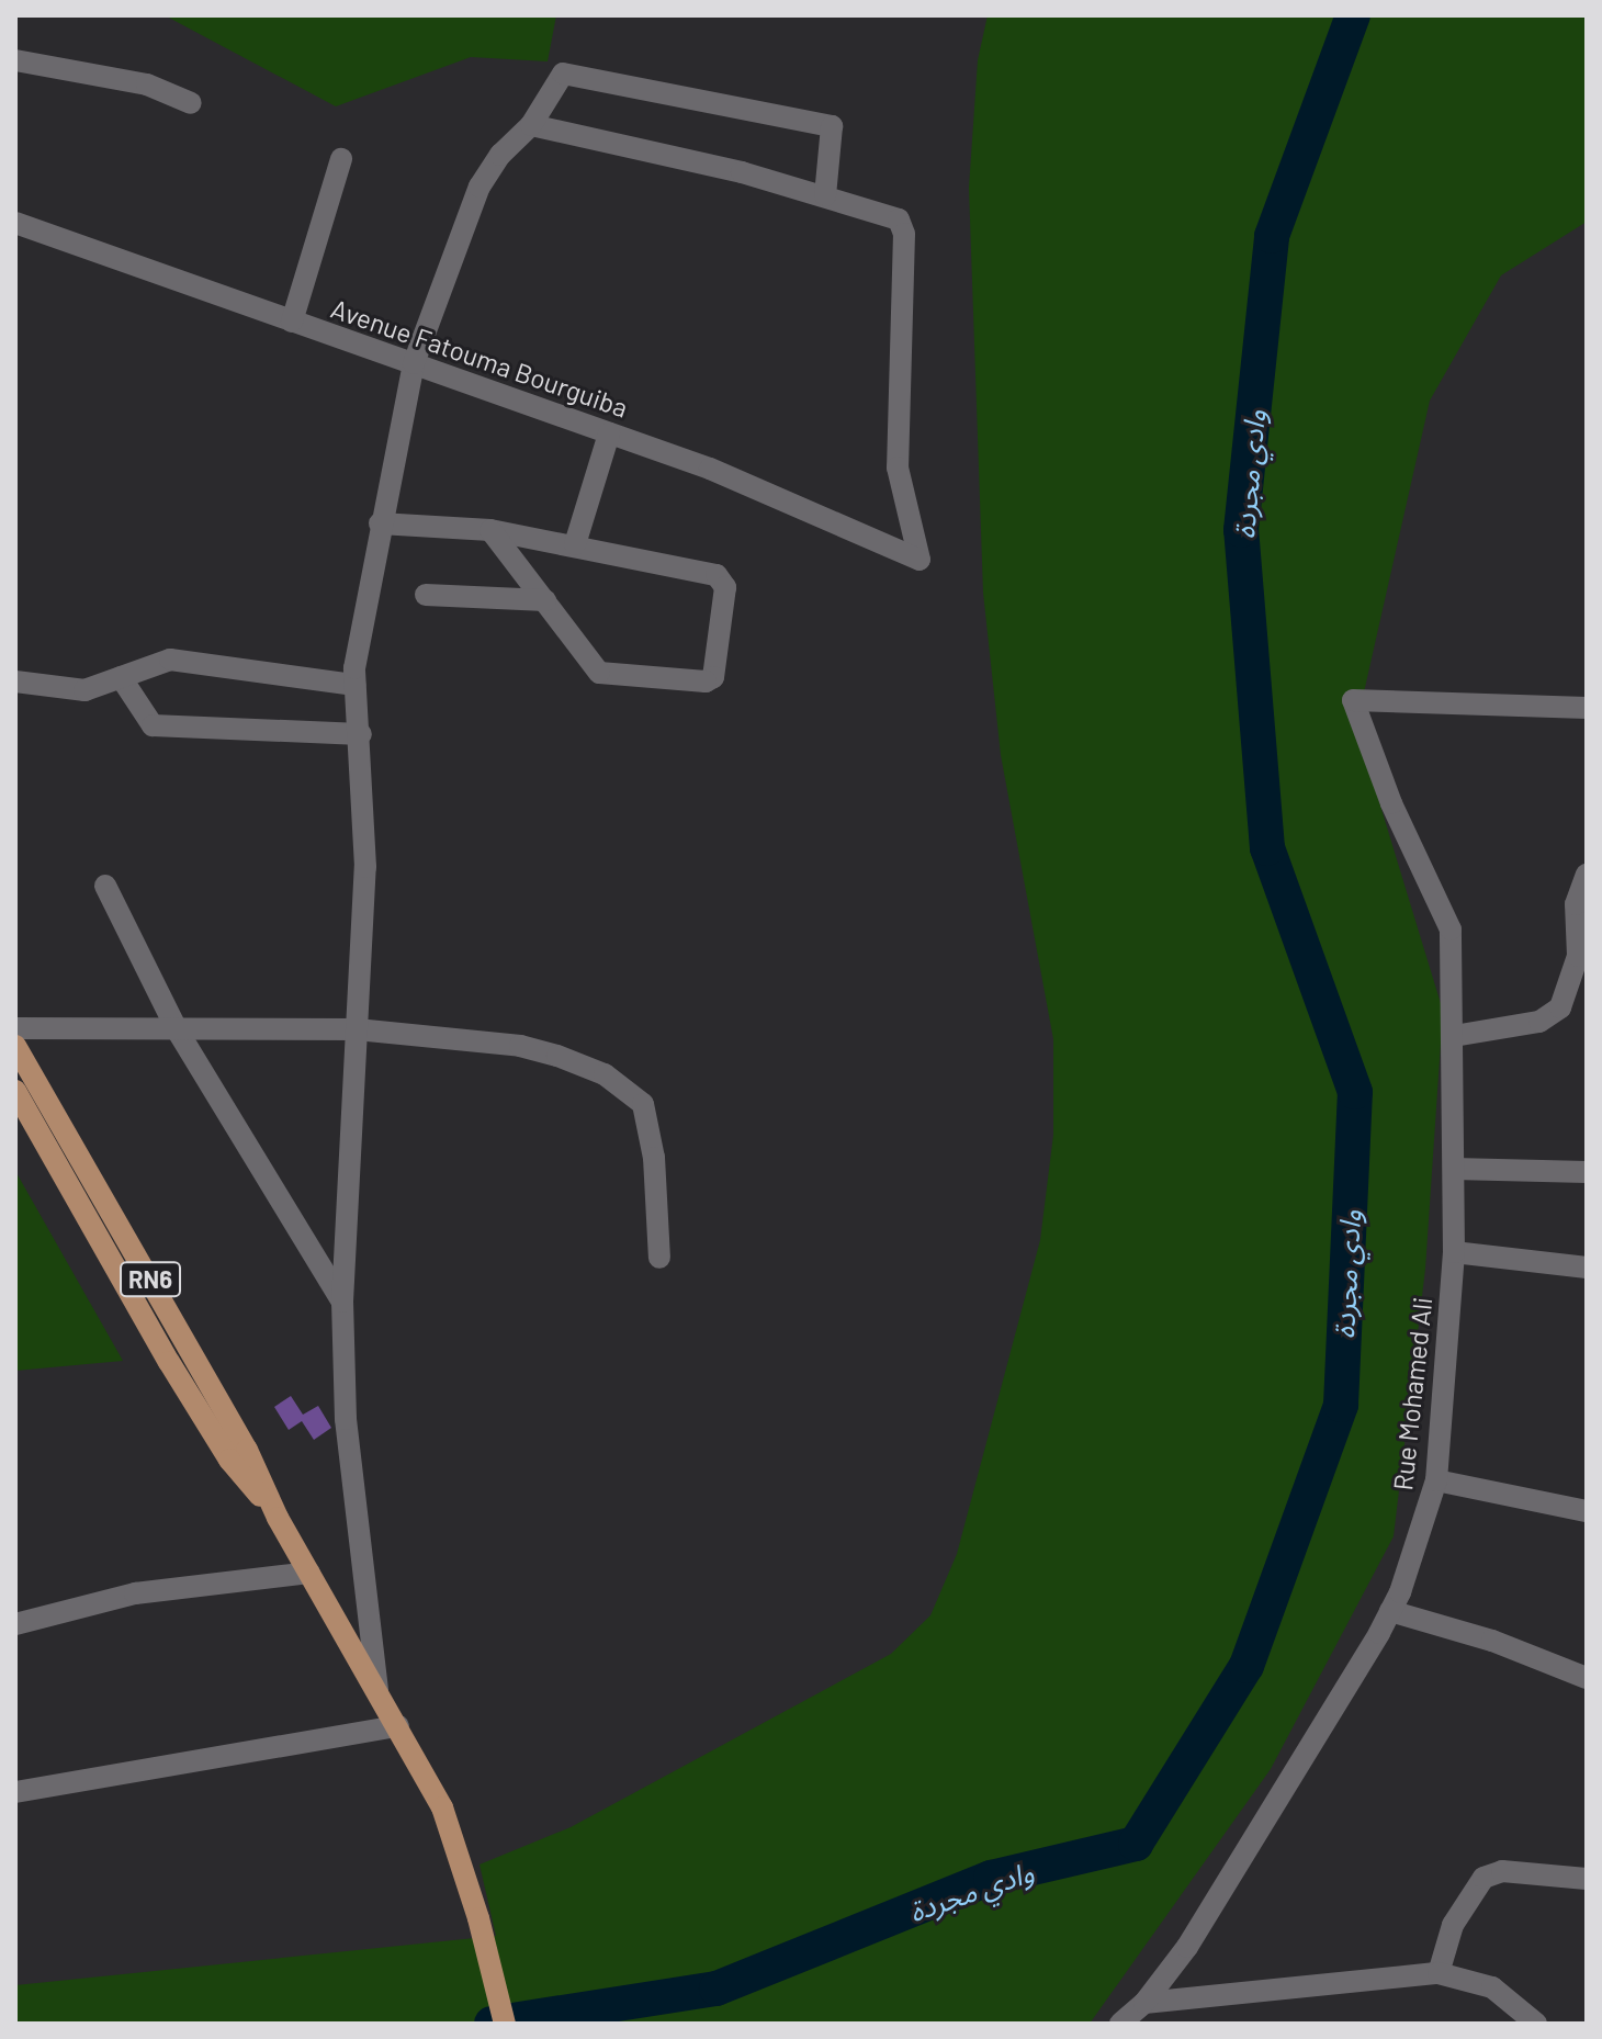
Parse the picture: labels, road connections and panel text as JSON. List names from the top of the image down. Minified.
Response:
{"streets":{"main road":["RN6"],"street":["Avenue Fatouma Bourguiba","Rue Mohamed Ali"]},"water":["وادي مجردة"]}
